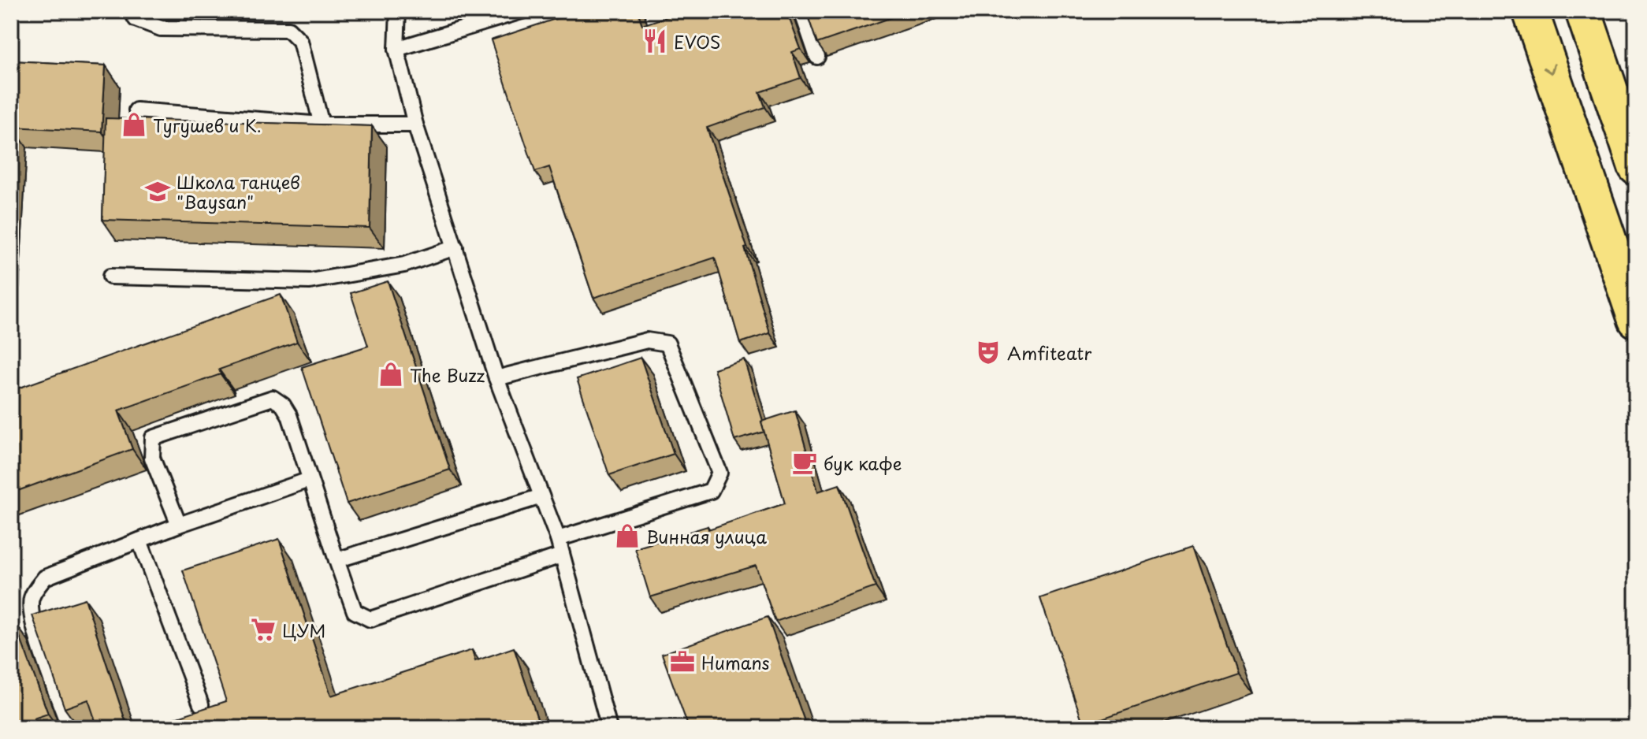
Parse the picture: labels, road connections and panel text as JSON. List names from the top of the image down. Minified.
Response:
{"places":{"restaurant":["EVOS"],"shop":["Тугушев и К.","The Buzz","Винная улица"],"school or university":["Школа танцев \"Baysan\""],"theatre":["Amfiteatr"],"cafe":["бук кафе"],"supermarket":["ЦУМ"],"office":["Humans"]}}
